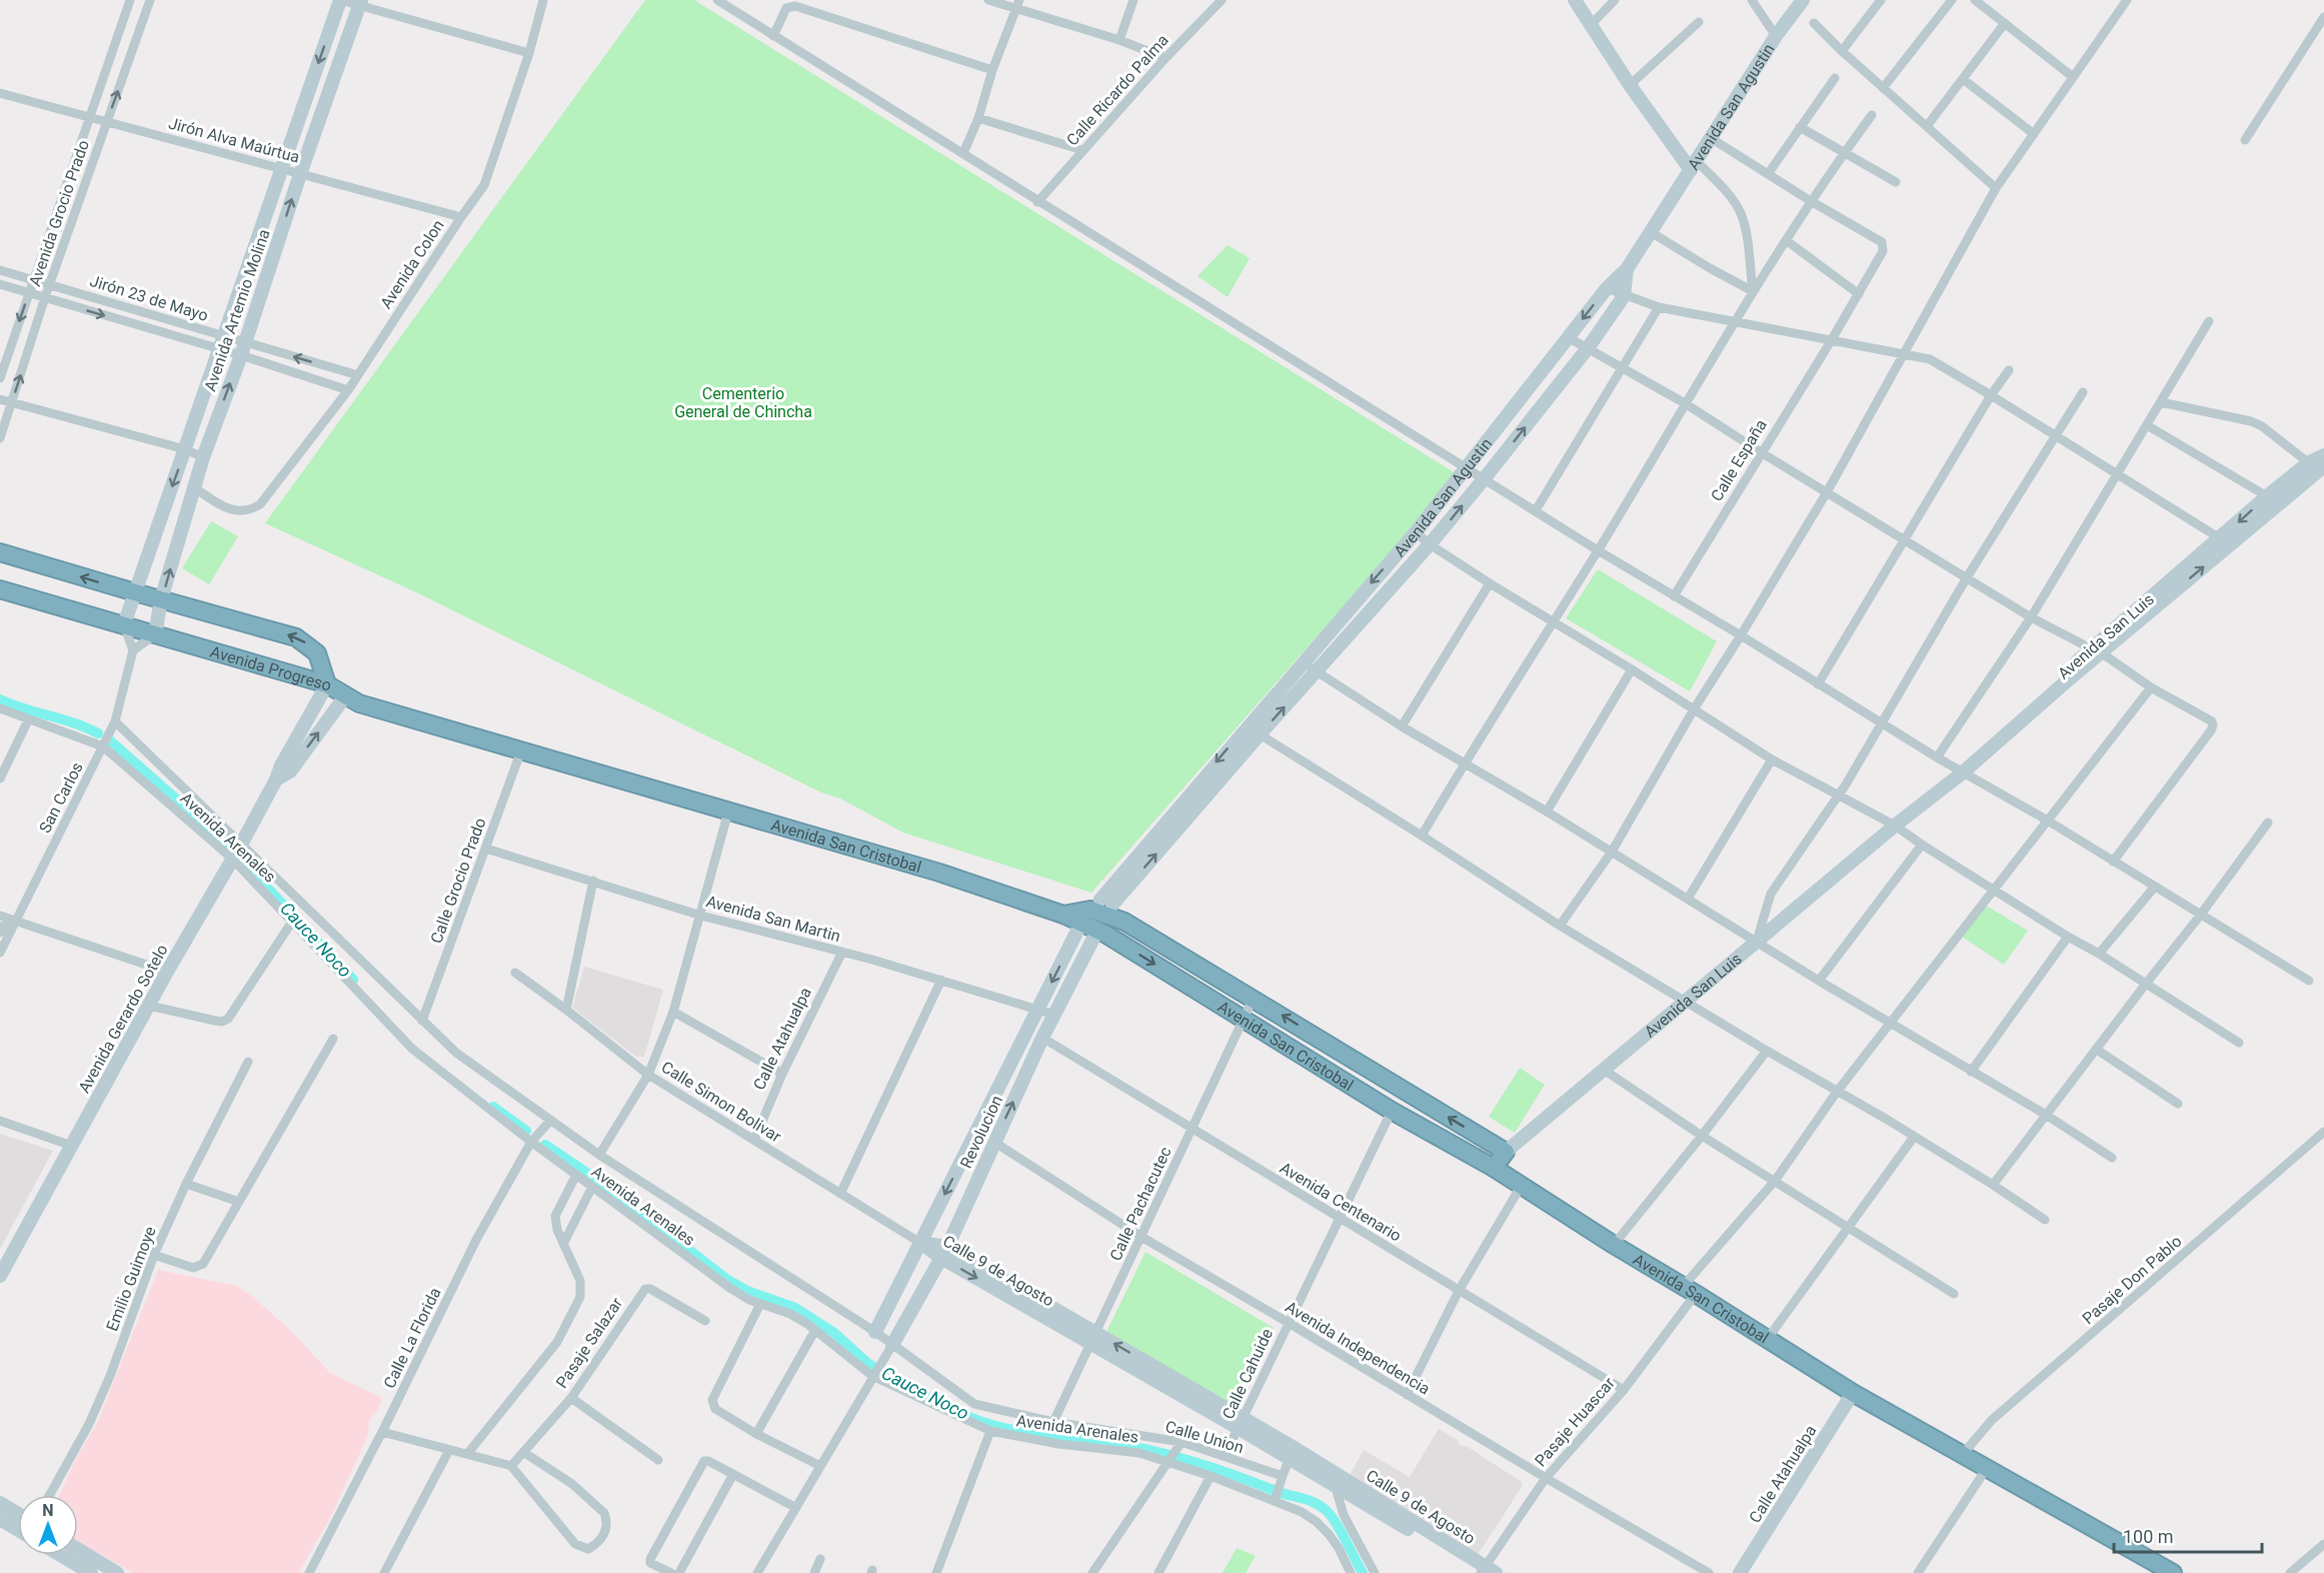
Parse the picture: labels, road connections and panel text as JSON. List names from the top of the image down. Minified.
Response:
{"streets":{"highway":["Avenida San Luis","Avenida Progreso","Avenida San Cristobal"],"street":["Calle Ricardo Palma","Avenida San Agustin","Jirón Alva Maúrtua","Avenida Grocio Prado","Avenida Colon","Jirón 23 de Mayo","Avenida Artemio Molina","Calle España","San Carlos","Avenida Arenales","Calle Grocio Prado","Avenida San Martin","Avenida Gerardo Sotelo","Calle Atahualpa","Calle Simon Bolivar","Revolucion","Avenida Centenario","Calle Pachacutec","Calle 9 de Agosto","Emilio Guimoye","Pasaje Don Pablo","Calle La Florida","Pasaje Salazar","Avenida Independencia","Calle Cahuide","Pasaje Huascar","Calle Union"]},"crossings":[["Avenida San Agustin","Avenida San Cristobal"],["Avenida San Agustin","Revolucion"],["Jirón Alva Maúrtua","Avenida Grocio Prado"],["Jirón Alva Maúrtua","Avenida Colon"],["Jirón Alva Maúrtua","Avenida Artemio Molina"],["Avenida Grocio Prado","Jirón 23 de Mayo"],["Avenida Colon","Jirón 23 de Mayo"],["Avenida Colon","Avenida Artemio Molina"],["Jirón 23 de Mayo","Avenida Artemio Molina"],["Avenida Artemio Molina","Avenida Progreso"],["Avenida San Luis","Avenida San Cristobal"],["Avenida Progreso","Avenida San Cristobal"],["Avenida Progreso","Avenida Gerardo Sotelo"],["San Carlos","Avenida Arenales"],["Avenida Arenales","Calle Grocio Prado"],["Avenida Arenales","Avenida Gerardo Sotelo"],["Avenida Arenales","Revolucion"],["Avenida Arenales","Calle La Florida"],["Avenida Arenales","Calle Union"],["Avenida San Cristobal","Calle Grocio Prado"],["Avenida San Cristobal","Avenida Gerardo Sotelo"],["Avenida San Cristobal","Calle Atahualpa"],["Avenida San Cristobal","Revolucion"],["Avenida San Cristobal","Calle Pachacutec"],["Avenida San Cristobal","Pasaje Don Pablo"],["Avenida San Cristobal","Calle Cahuide"],["Avenida San Cristobal","Pasaje Huascar"],["Calle Grocio Prado","Avenida San Martin"],["Avenida San Martin","Calle Atahualpa"],["Avenida San Martin","Revolucion"],["Calle Atahualpa","Calle Simon Bolivar"],["Calle Simon Bolivar","Revolucion"],["Calle Simon Bolivar","Calle 9 de Agosto"],["Revolucion","Avenida Centenario"],["Revolucion","Calle 9 de Agosto"],["Revolucion","Avenida Independencia"],["Revolucion","Calle Union"],["Avenida Centenario","Calle Pachacutec"],["Avenida Centenario","Calle Cahuide"],["Avenida Centenario","Pasaje Huascar"],["Calle Pachacutec","Calle 9 de Agosto"],["Calle Pachacutec","Avenida Independencia"],["Calle Pachacutec","Calle Union"],["Calle 9 de Agosto","Calle Cahuide"],["Calle 9 de Agosto","Pasaje Huascar"],["Avenida Independencia","Calle Cahuide"],["Avenida Independencia","Pasaje Huascar"],["Calle Cahuide","Calle Union"]],"water":["Cauce Noco"],"parks":["Cementerio General de Chincha"],"scale_bar":"100 m","north":"top"}
